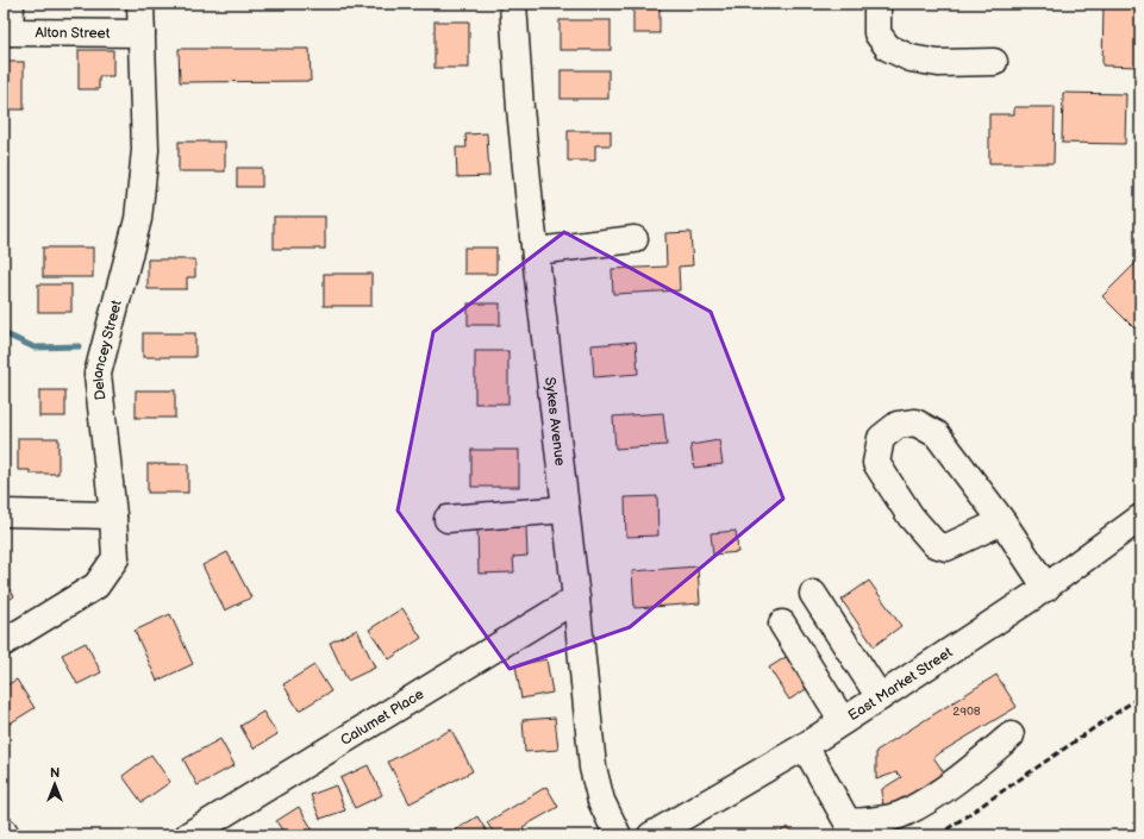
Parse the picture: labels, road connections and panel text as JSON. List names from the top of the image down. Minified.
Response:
{"streets":{"street":["Alton Street","Delancey Street","Sykes Avenue","East Market Street","Calumet Place"]},"crossings":[["Alton Street","Delancey Street"],["Sykes Avenue","Calumet Place"]],"house_numbers":["2908"],"north":"top"}
